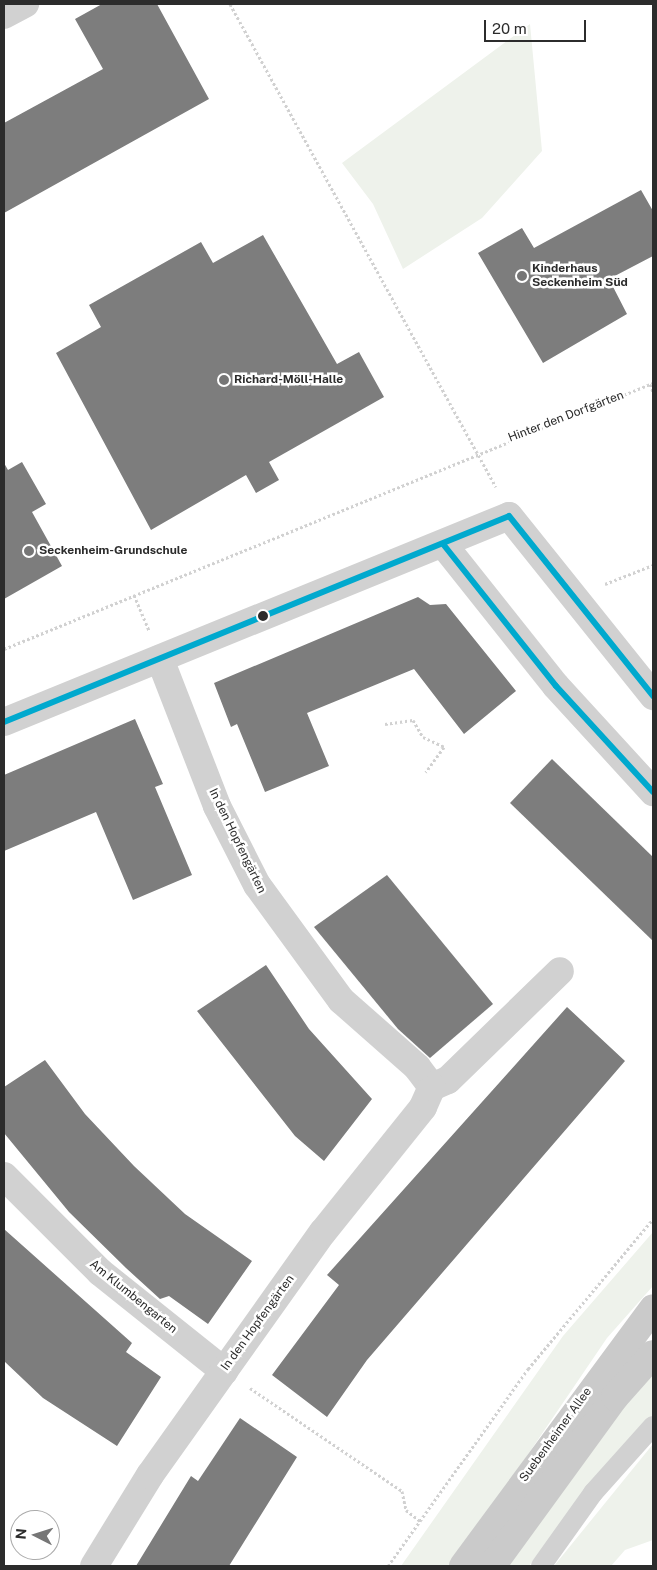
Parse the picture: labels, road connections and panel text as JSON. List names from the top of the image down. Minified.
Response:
{"streets":{"main road":["Suebenheimer Allee"],"street":["In den Hopfengärten","Am Klumbengarten"],"path":["Hinter den Dorfgärten"]},"crossings":[["In den Hopfengärten","Am Klumbengarten"]],"places":["Kinderhaus Seckenheim Süd","Richard-Möll-Halle","Seckenheim-Grundschule"],"scale_bar":"20 m","north":"left"}
